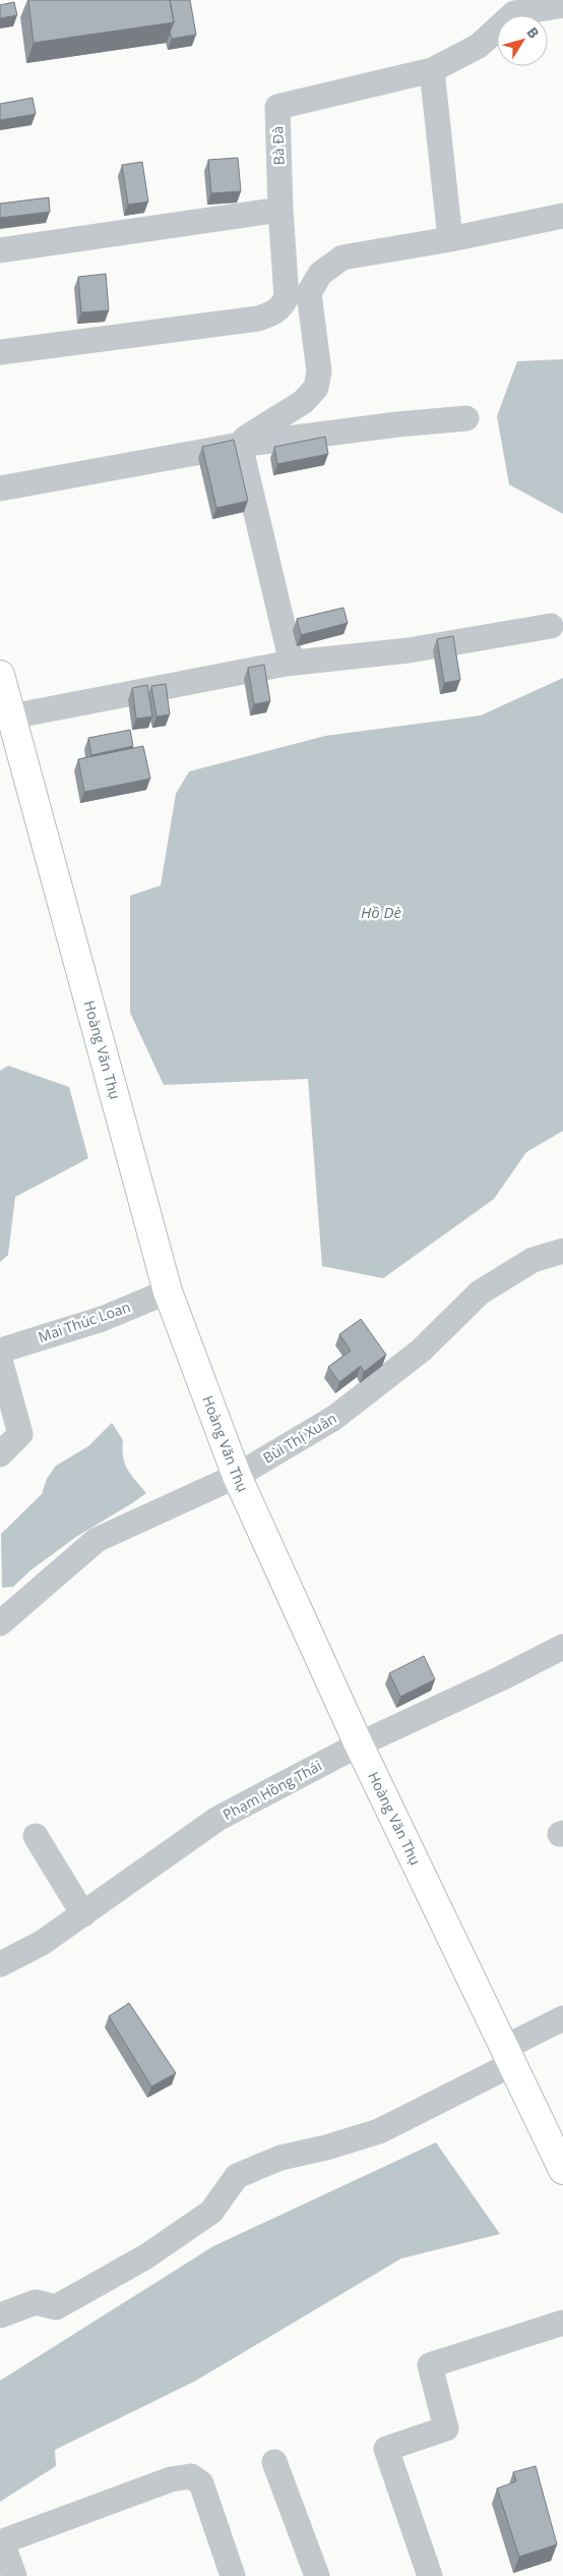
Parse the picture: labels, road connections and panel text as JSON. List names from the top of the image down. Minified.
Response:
{"streets":{"main road":["Hoàng Văn Thụ"],"street":["Bà Đà","Mai Thúc Loan","Bùi Thị Xuân","Phạm Hồng Thái"]},"crossings":[["Hoàng Văn Thụ","Mai Thúc Loan"],["Hoàng Văn Thụ","Bùi Thị Xuân"],["Hoàng Văn Thụ","Phạm Hồng Thái"]],"water":["Hồ Dè"],"north":"top right"}
